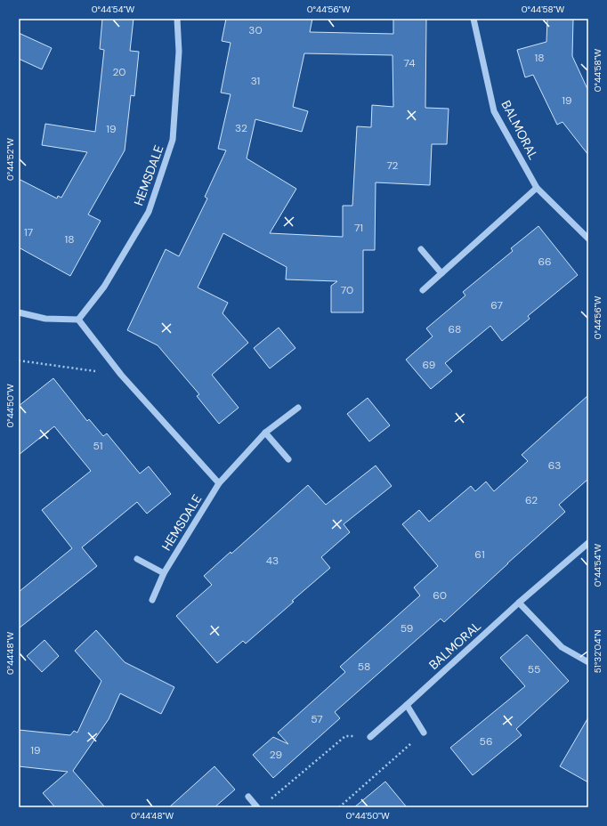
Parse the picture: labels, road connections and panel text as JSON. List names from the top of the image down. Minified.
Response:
{"streets":{"street":["BALMORAL","HEMSDALE"]},"house_numbers":["30","18","74","20","31","19","32","19","72","71","17","18","66","70","67","68","69","51","63","62","61","43","60","59","58","55","57","56","19","29"],"coordinates":["0°44'54\"W","0°44'56\"W","0°44'58\"W","0°44'52\"W","0°44'50\"W","51°32'04\"N","0°44'48\"W"]}
